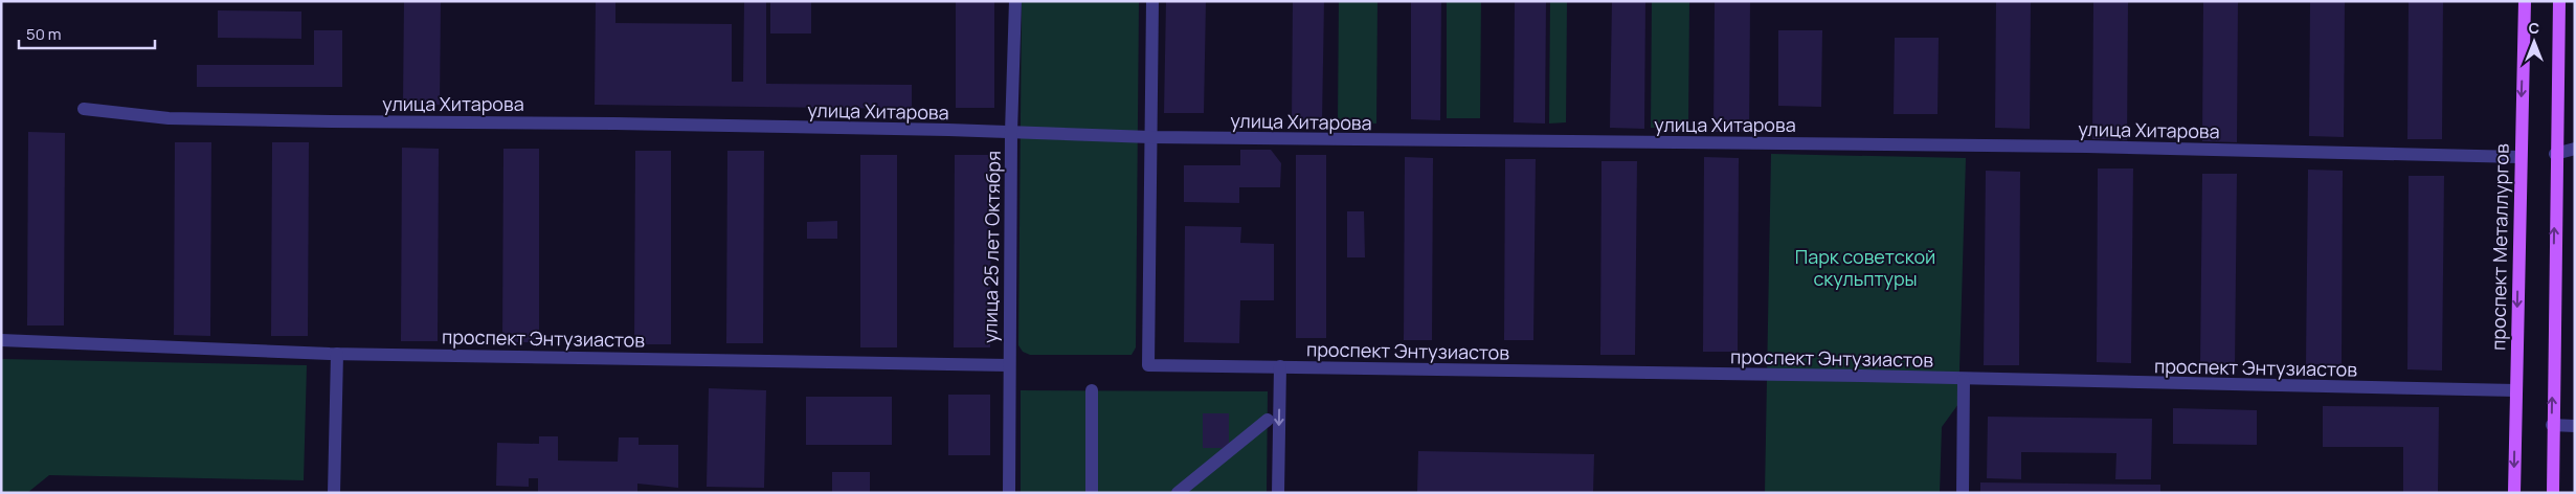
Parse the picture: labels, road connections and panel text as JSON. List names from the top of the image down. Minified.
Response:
{"streets":{"main road":["проспект Металлургов"],"street":["улица Хитарова","улица 25 лет Октября","проспект Энтузиастов"]},"crossings":[["улица Хитарова","улица 25 лет Октября"],["улица Хитарова","проспект Металлургов"],["улица Хитарова","проспект Энтузиастов"],["улица 25 лет Октября","проспект Энтузиастов"],["проспект Металлургов","проспект Энтузиастов"]],"parks":["Парк советской скульптуры"],"scale_bar":"50 m","north":"top"}
